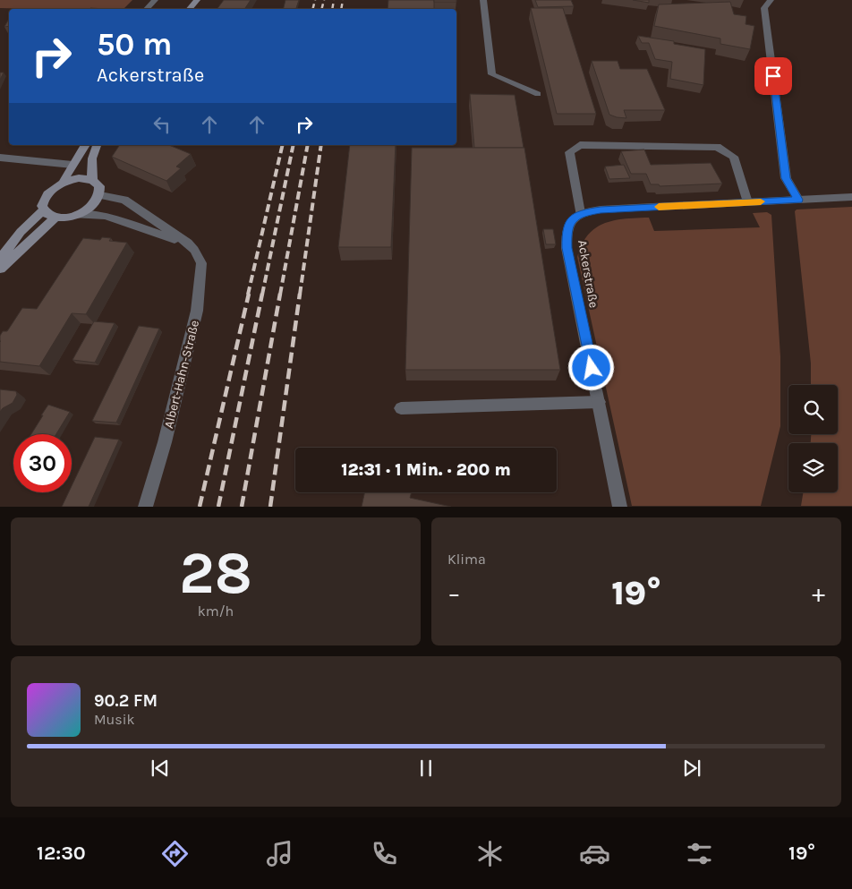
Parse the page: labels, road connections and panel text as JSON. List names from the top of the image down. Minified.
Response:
{"streets":{"street":["Ackerstraße","Albert-Hahn-Straße"]},"page":{"turn":["50 m","Ackerstraße"],"limit":"30","trip":"12:31 · 1 Min. · 200 m","tile":[["28","km/h"],"Klima"],"heat":["−","19°","+"],"song":["90.2 FM","Musik"],"tabs":["12:30","19°"]}}
